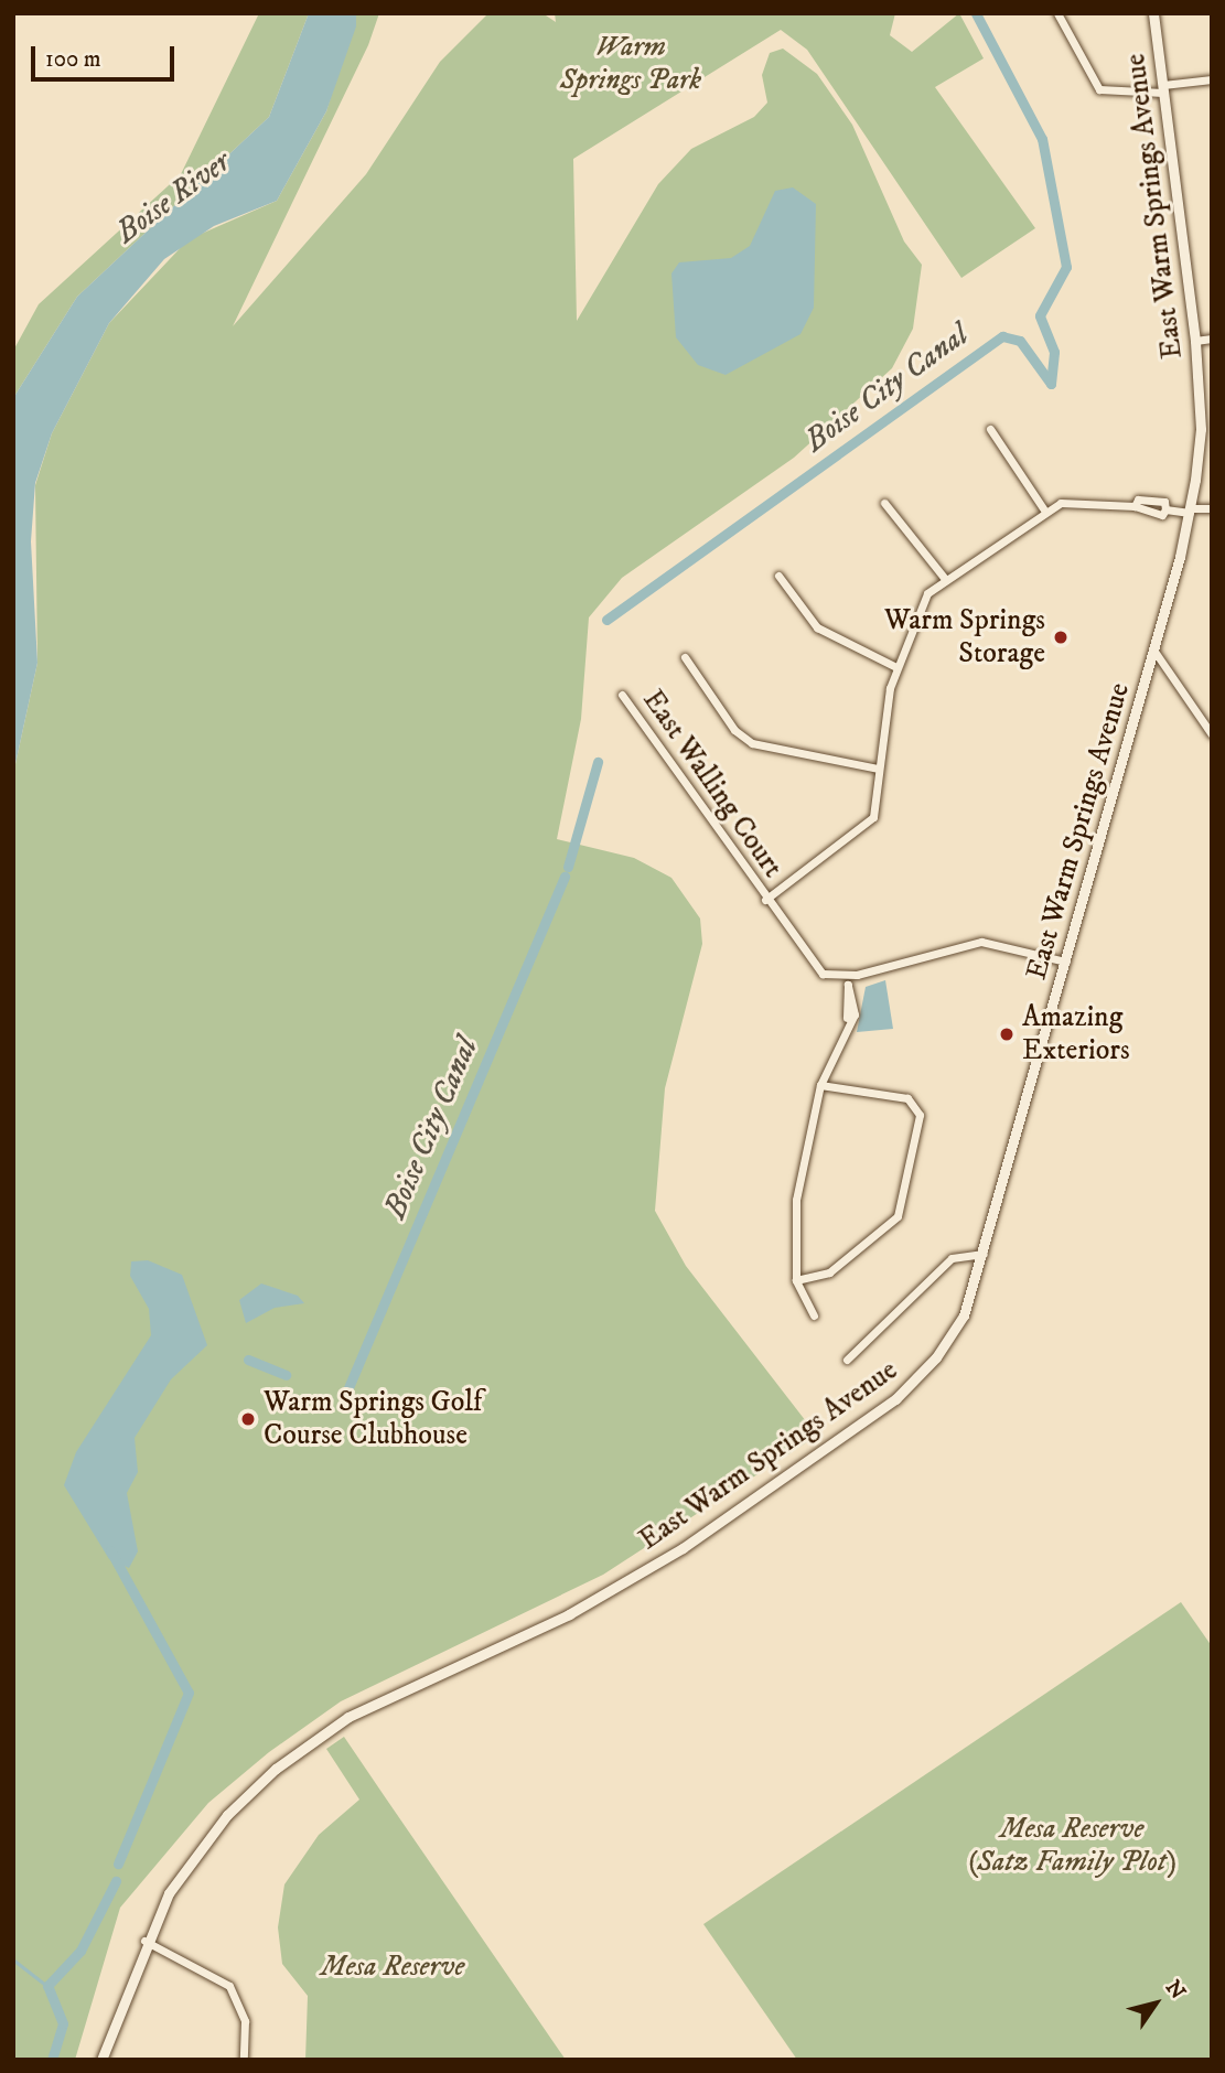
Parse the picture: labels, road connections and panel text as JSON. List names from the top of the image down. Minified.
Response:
{"streets":{"street":["East Warm Springs Avenue","East Walling Court"]},"water":["Boise River","Boise City Canal"],"parks":["Warm Springs Park","Mesa Reserve (Satz Family Plot)","Mesa Reserve"],"places":["Warm Springs Storage","Amazing Exteriors","Warm Springs Golf Course Clubhouse"],"scale_bar":"100 m","north":"top right"}
